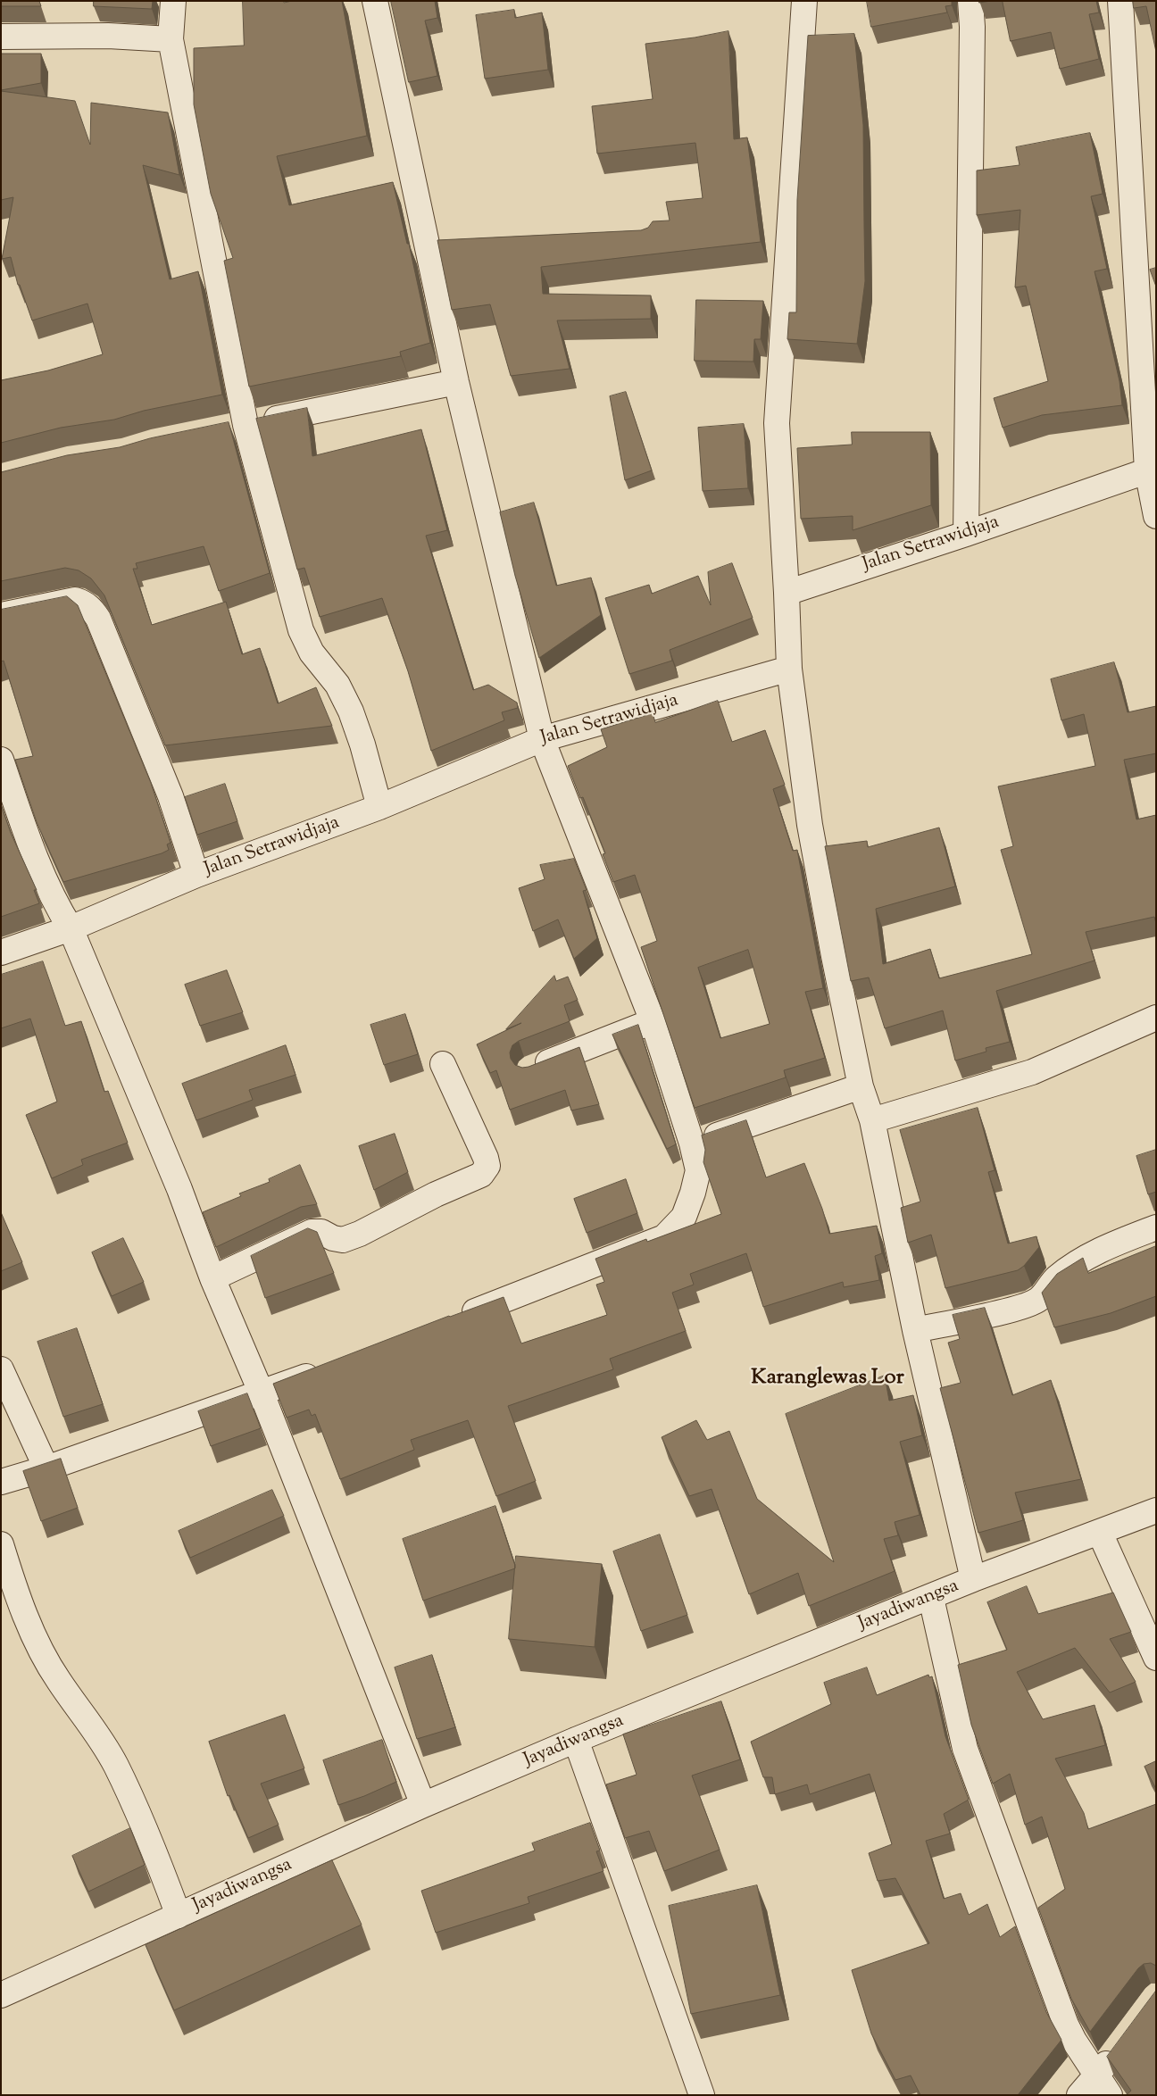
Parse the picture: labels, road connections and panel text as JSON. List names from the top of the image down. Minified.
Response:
{"streets":{"street":["Jalan Setrawidjaja","Jayadiwangsa"]},"districts":["Karanglewas Lor"]}
